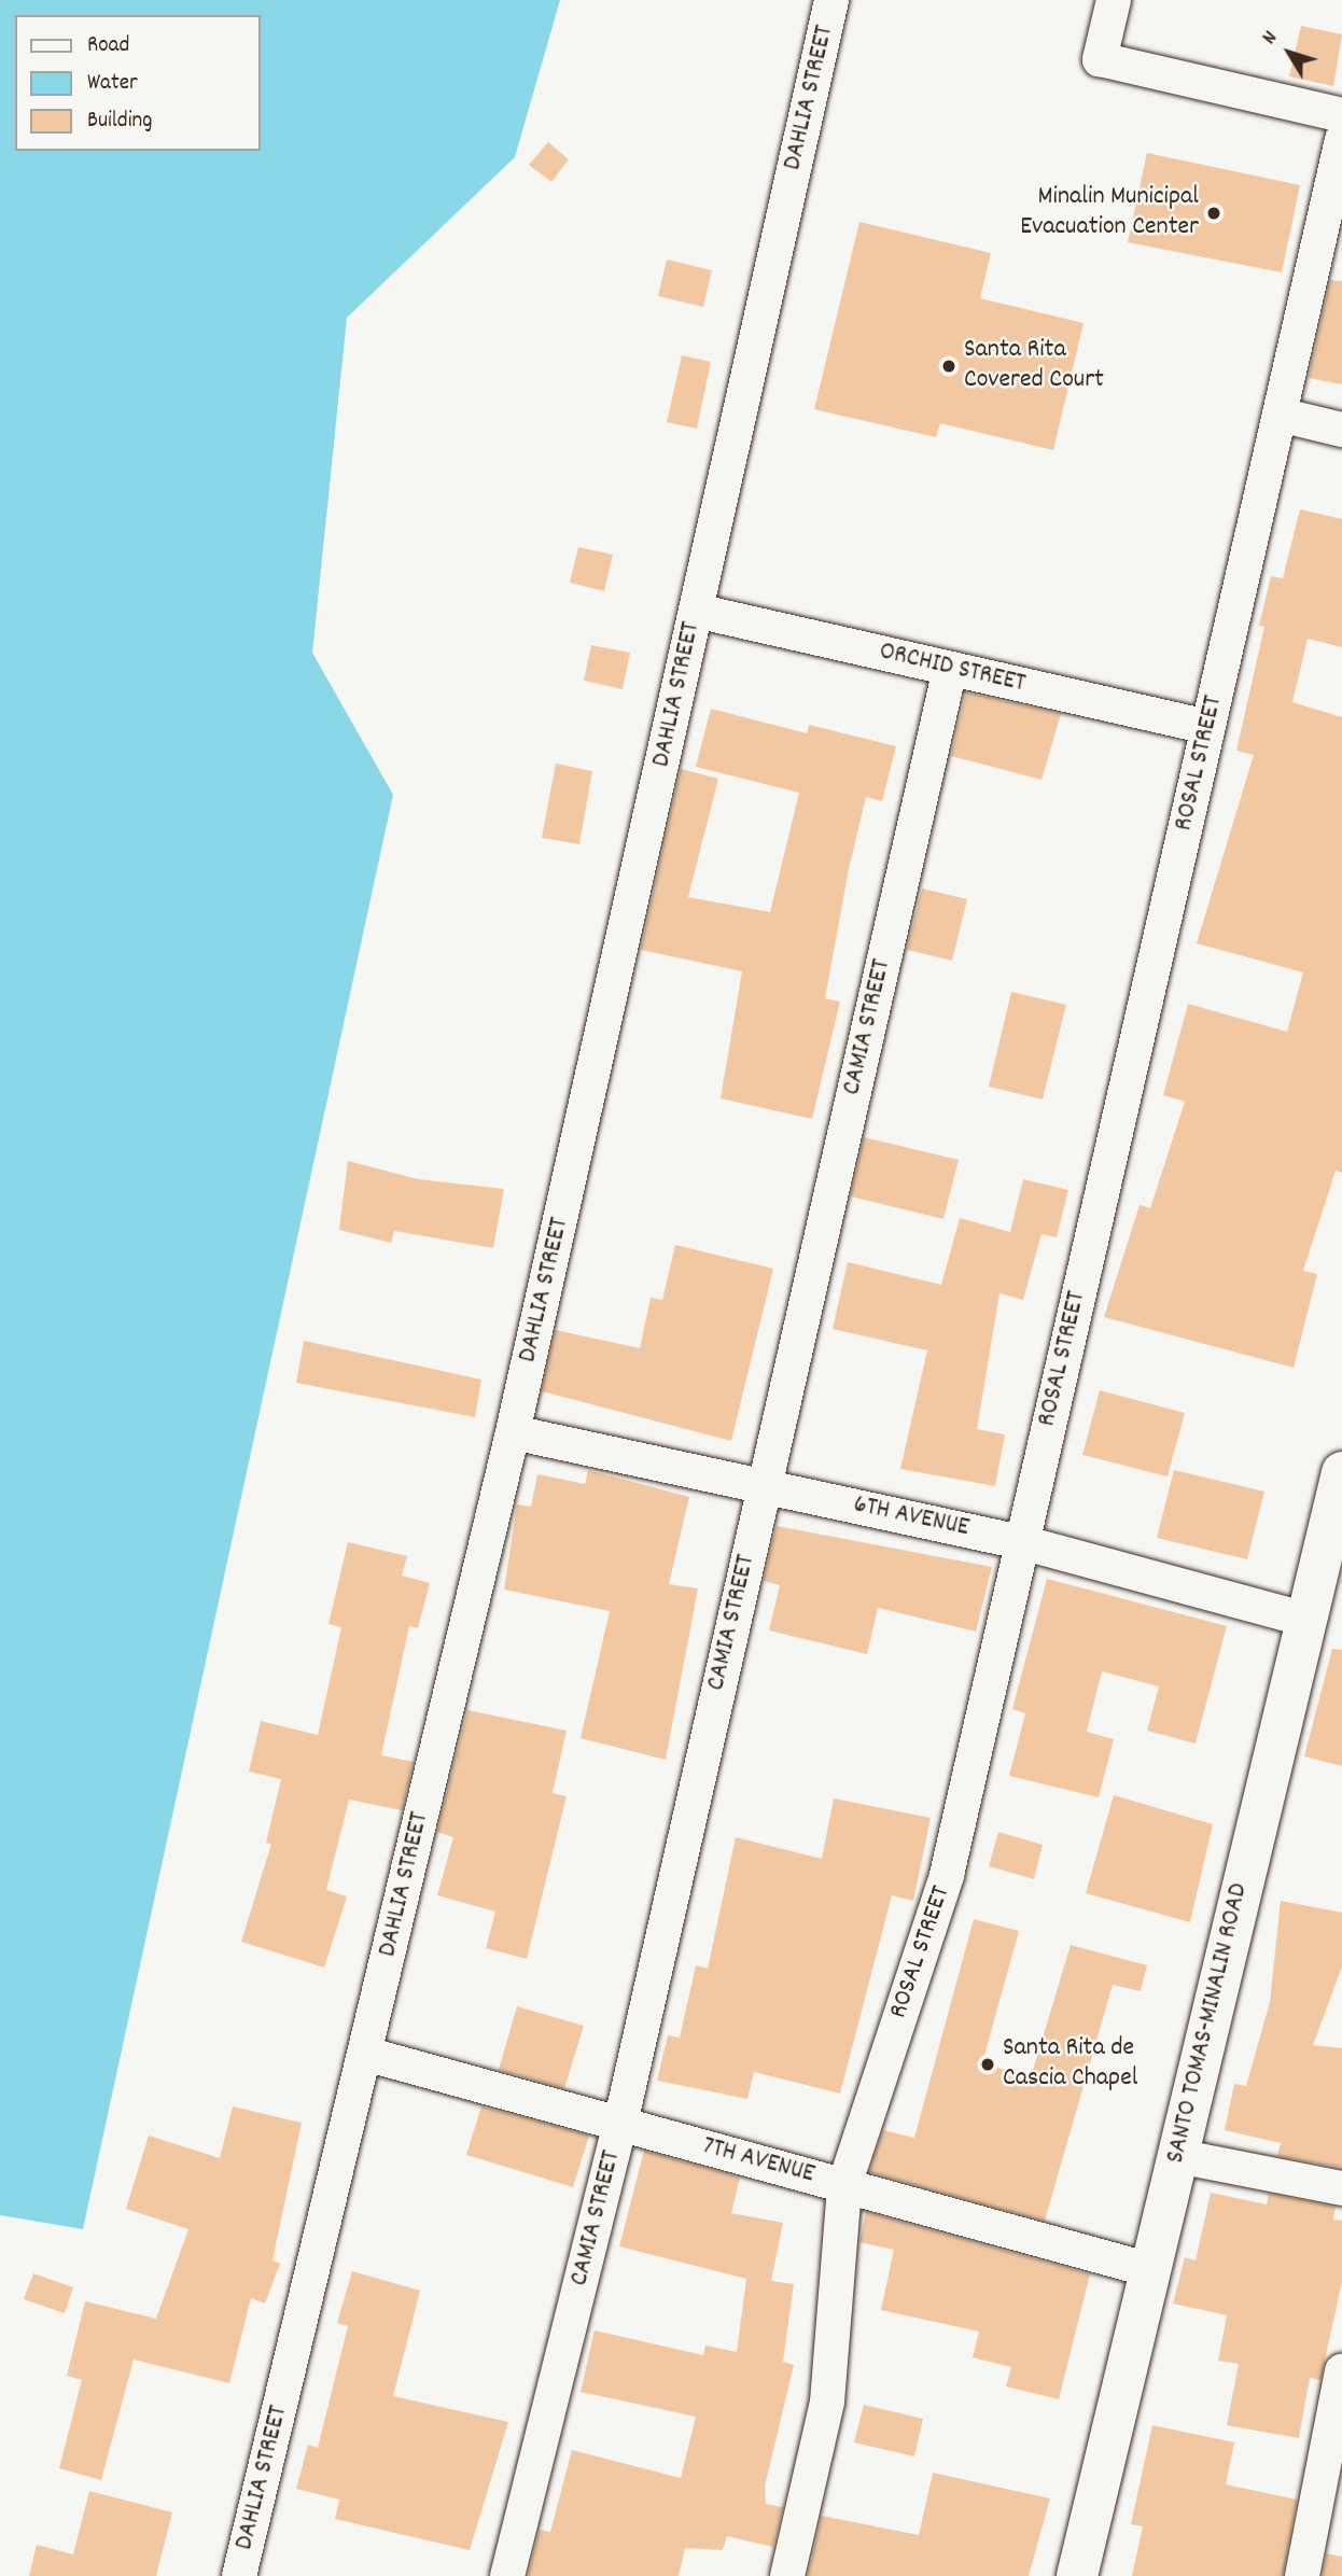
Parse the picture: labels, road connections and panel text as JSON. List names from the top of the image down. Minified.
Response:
{"streets":{"main road":["SANTO TOMAS-MINALIN ROAD"],"street":["DAHLIA STREET","ORCHID STREET","ROSAL STREET","CAMIA STREET","6TH AVENUE","7TH AVENUE"]},"crossings":[["DAHLIA STREET","ORCHID STREET"],["DAHLIA STREET","6TH AVENUE"],["DAHLIA STREET","7TH AVENUE"],["ORCHID STREET","ROSAL STREET"],["ORCHID STREET","CAMIA STREET"],["ROSAL STREET","6TH AVENUE"],["ROSAL STREET","7TH AVENUE"],["CAMIA STREET","6TH AVENUE"],["CAMIA STREET","7TH AVENUE"],["6TH AVENUE","SANTO TOMAS-MINALIN ROAD"],["SANTO TOMAS-MINALIN ROAD","7TH AVENUE"]],"places":["Minalin Municipal Evacuation Center","Santa Rita Covered Court","Santa Rita de Cascia Chapel"],"legend":["Road","Water","Building"],"north":"top left"}
